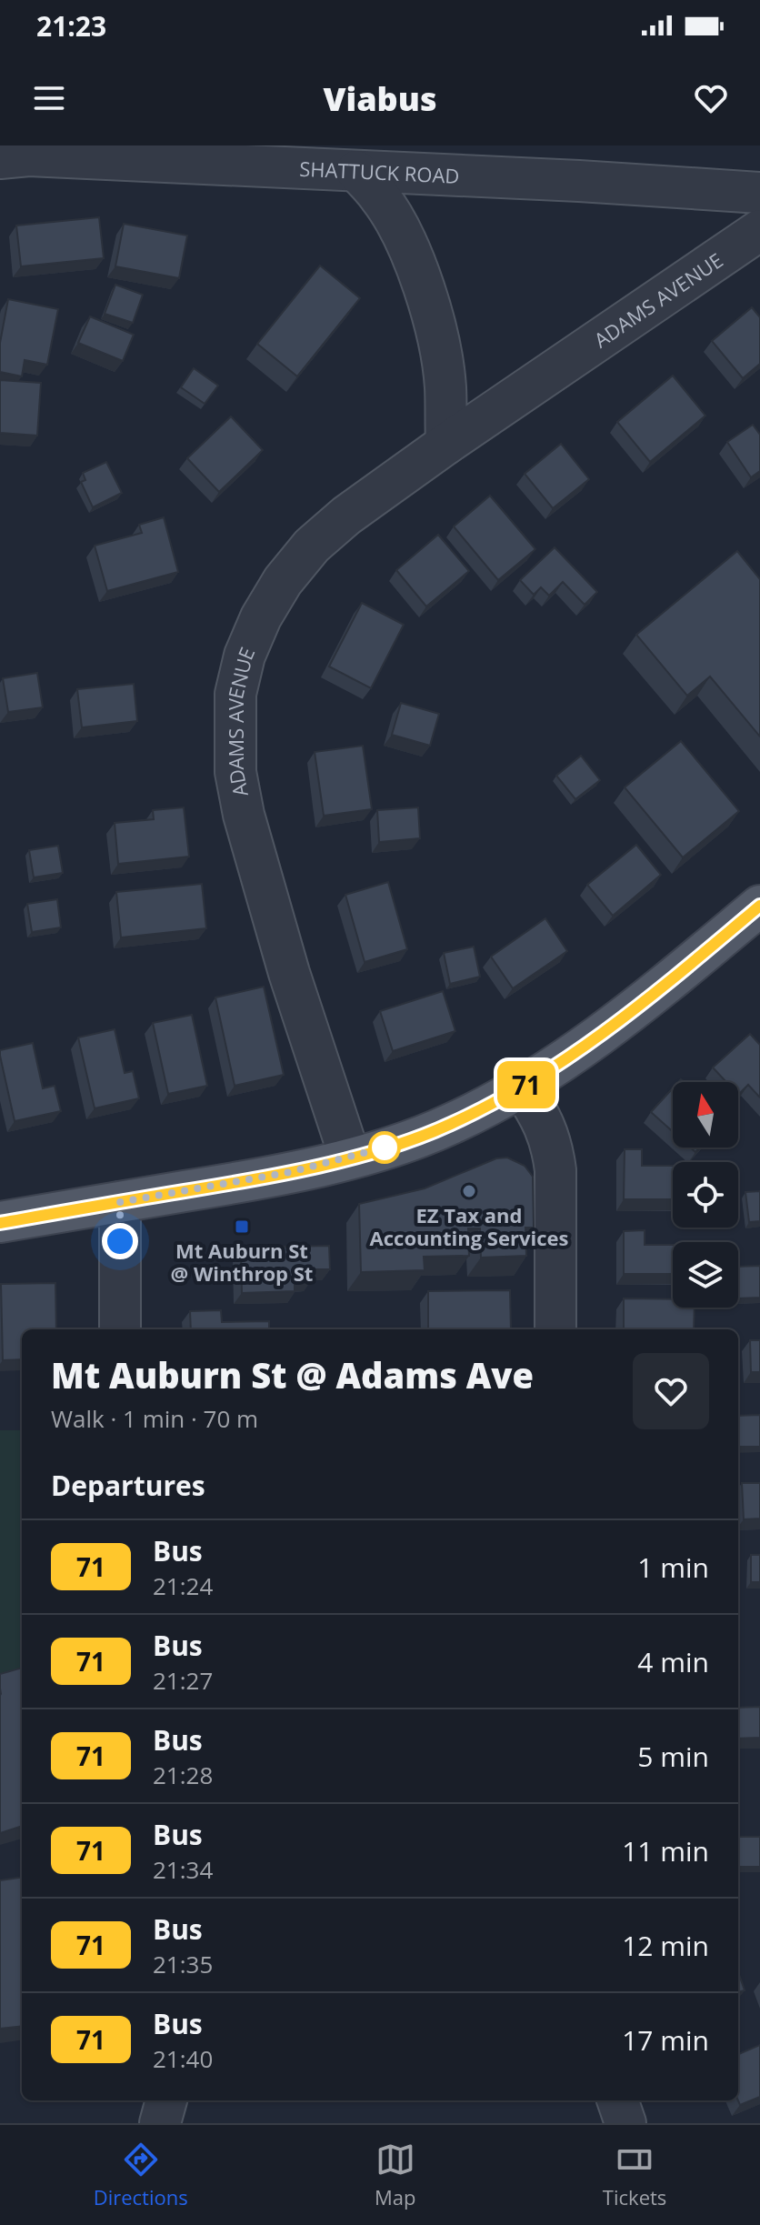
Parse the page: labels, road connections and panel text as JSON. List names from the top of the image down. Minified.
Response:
{"streets":{"street":["SHATTUCK ROAD","ADAMS AVENUE"]},"places":{"other":["EZ Tax and Accounting Services"],"transit":["Mt Auburn St @ Winthrop St"]},"lines":["bus line 71"],"north":"top","page":{"status":"21:23","header":"Viabus","on_map":"71","heading":[["Mt Auburn St @ Adams Ave","Walk · 1 min · 70 m"],"Departures"],"list":[{"mark":"71","name":"Bus","note":"21:24","value":"1 min"},{"mark":"71","name":"Bus","note":"21:27","value":"4 min"},{"mark":"71","name":"Bus","note":"21:28","value":"5 min"},{"mark":"71","name":"Bus","note":"21:34","value":"11 min"},{"mark":"71","name":"Bus","note":"21:35","value":"12 min"},{"mark":"71","name":"Bus","note":"21:40","value":"17 min"}],"tabs":["Directions","Map","Tickets"]}}
